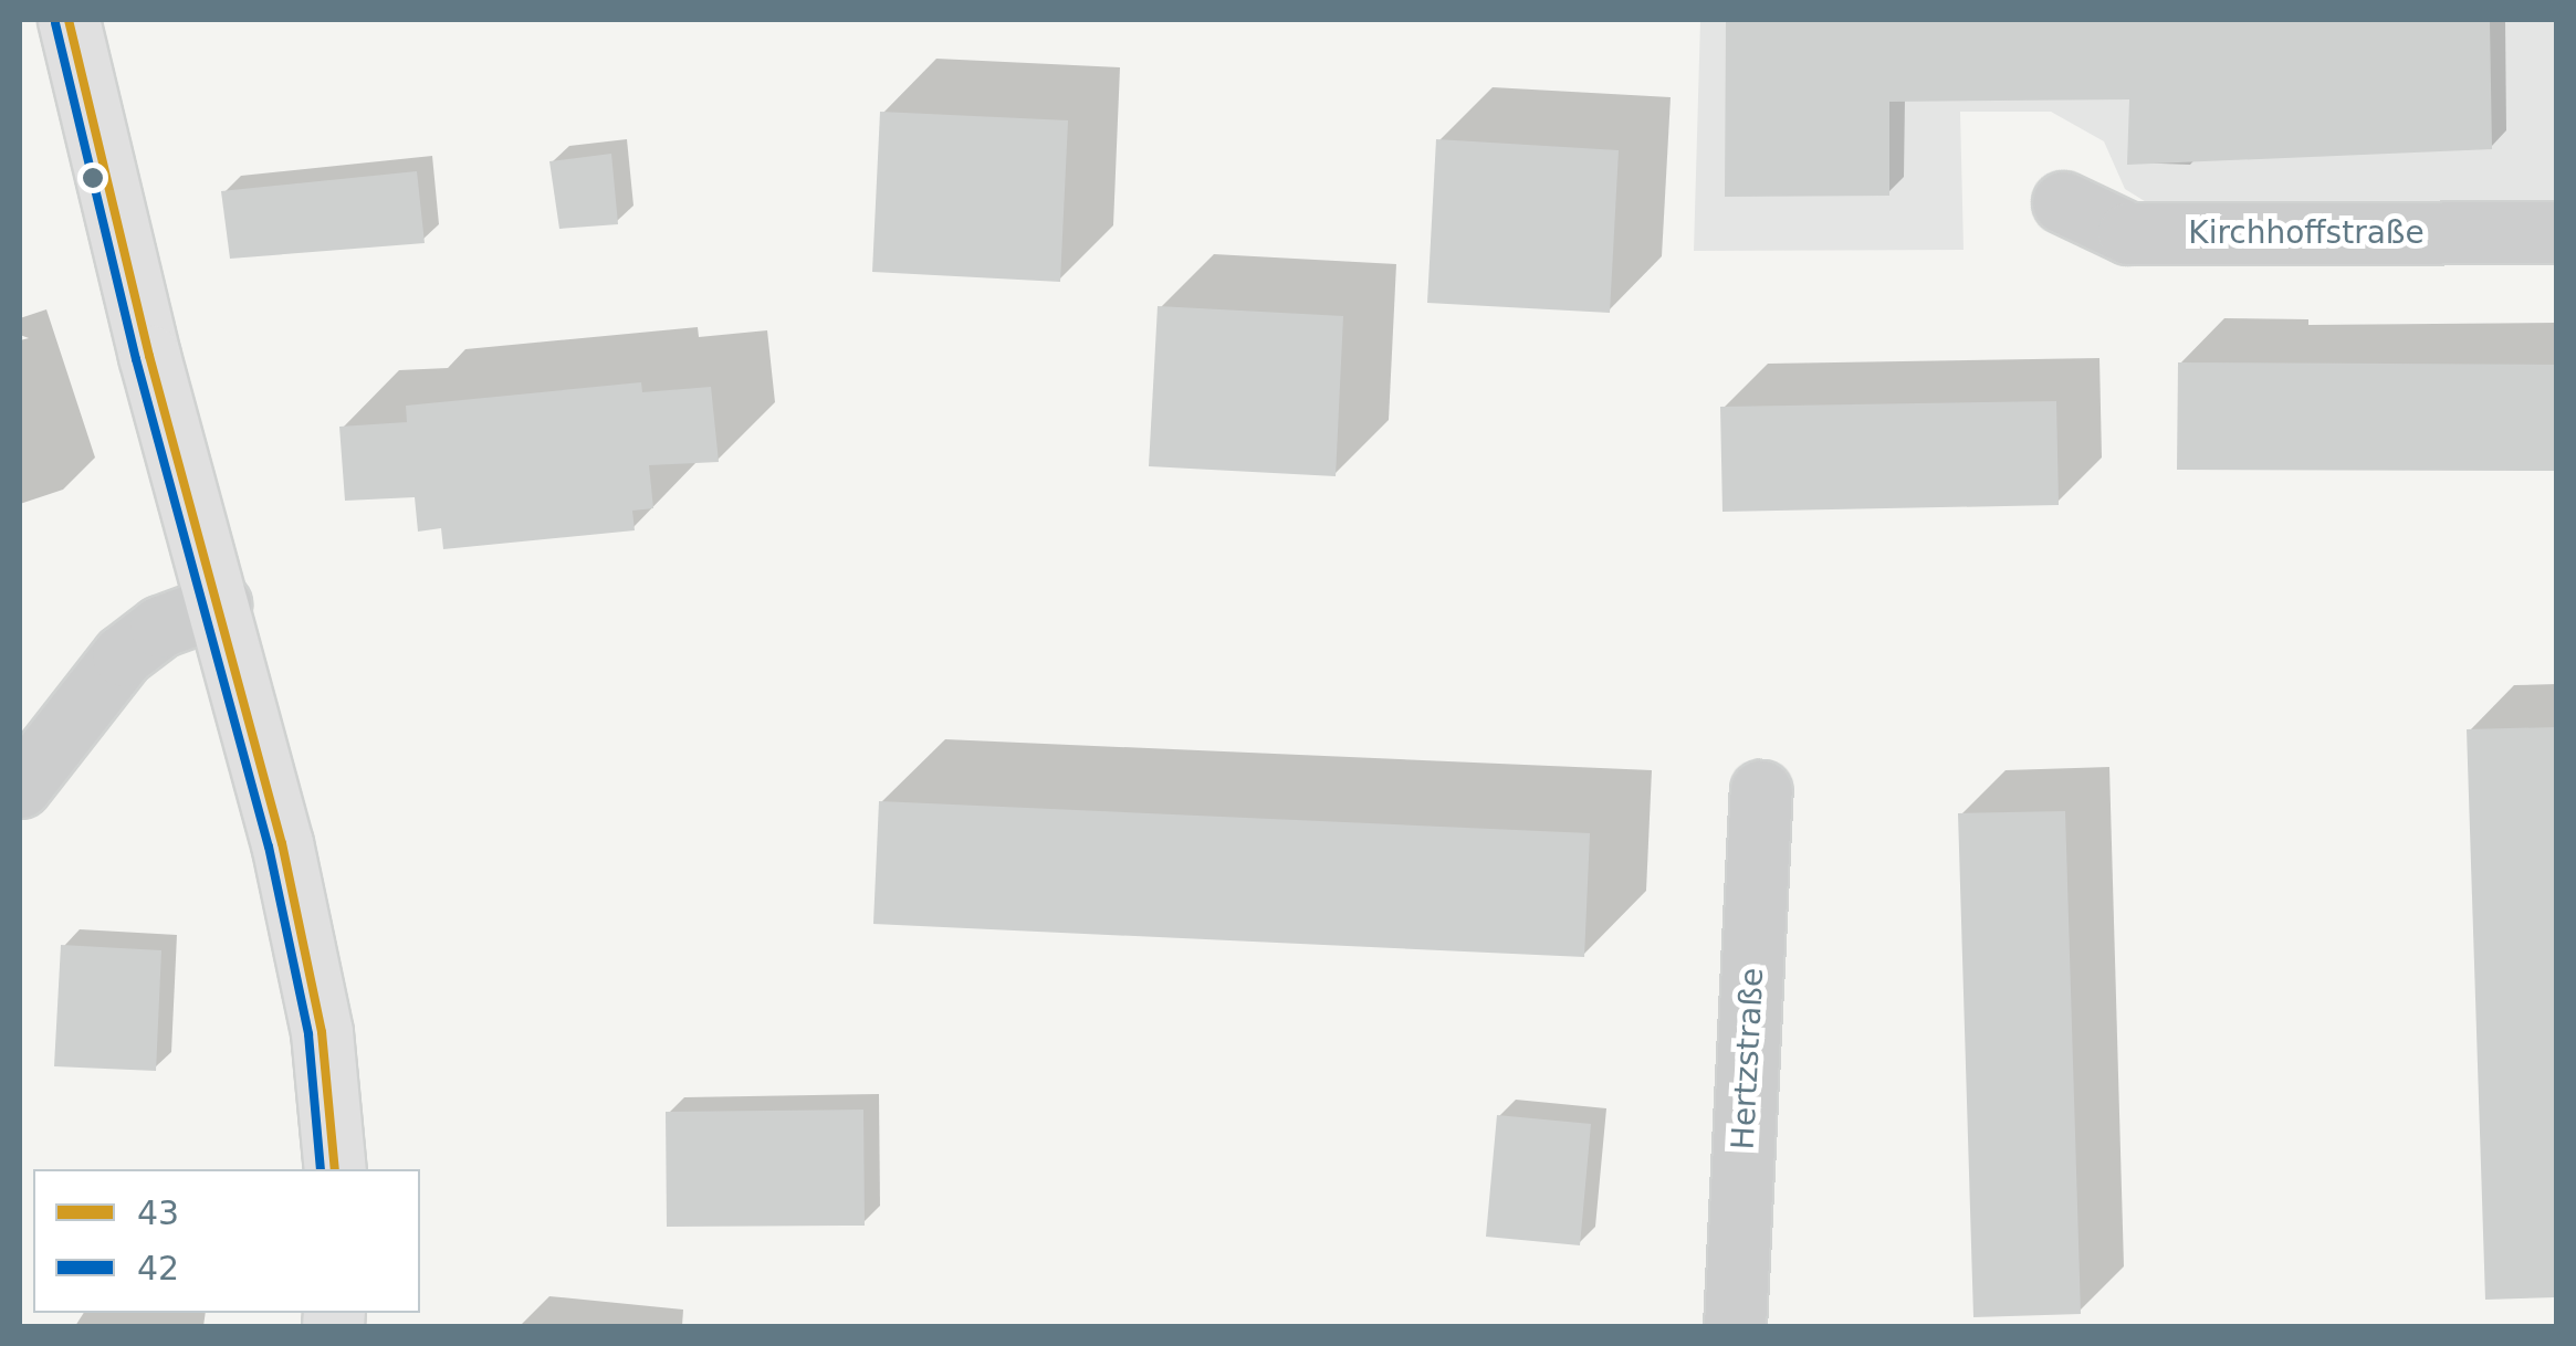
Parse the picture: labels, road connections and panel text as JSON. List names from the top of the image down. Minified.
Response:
{"streets":{"street":["Kirchhoffstraße","Hertzstraße"]},"lines":["transit line 43","transit line 42"],"legend":["43","42"]}
